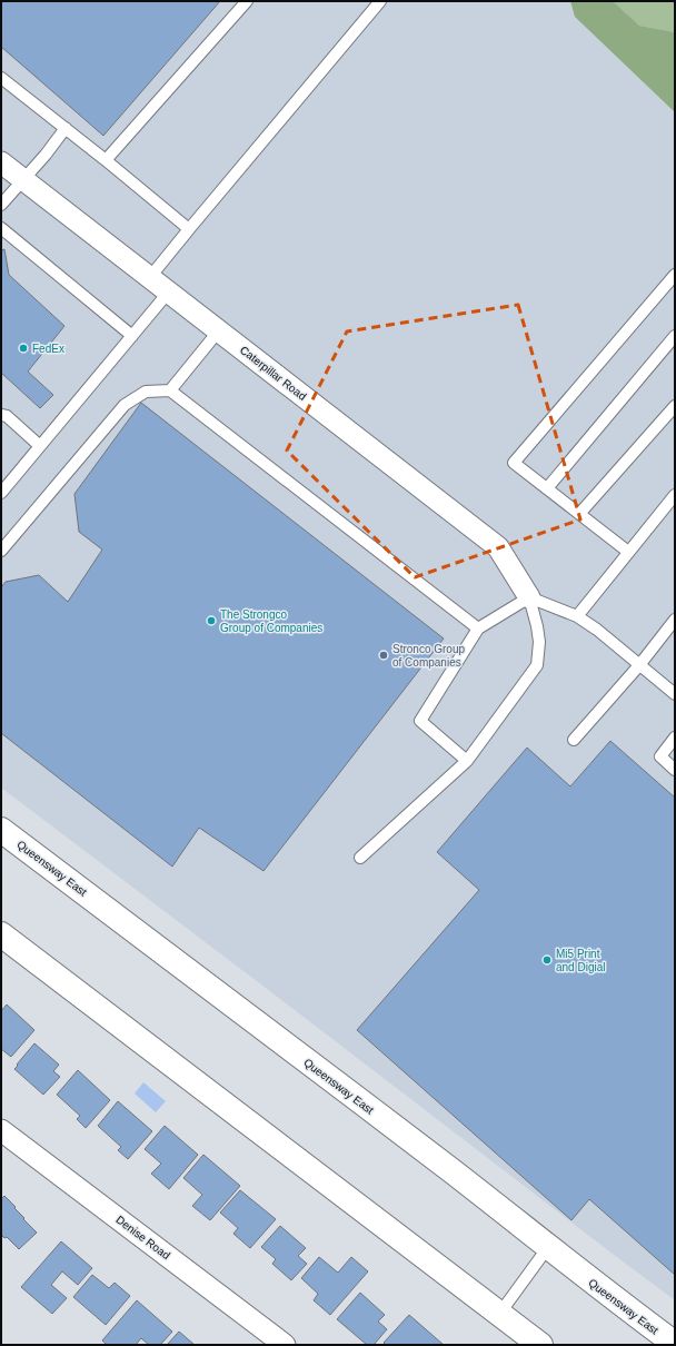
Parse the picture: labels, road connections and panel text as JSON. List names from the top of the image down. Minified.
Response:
{"streets":{"main road":["Queensway East"],"street":["Caterpillar Road","Denise Road"]},"places":["FedEx","The Strongco Group of Companies","Stronco Group of Companies","Mi5 Print and Digial"]}
